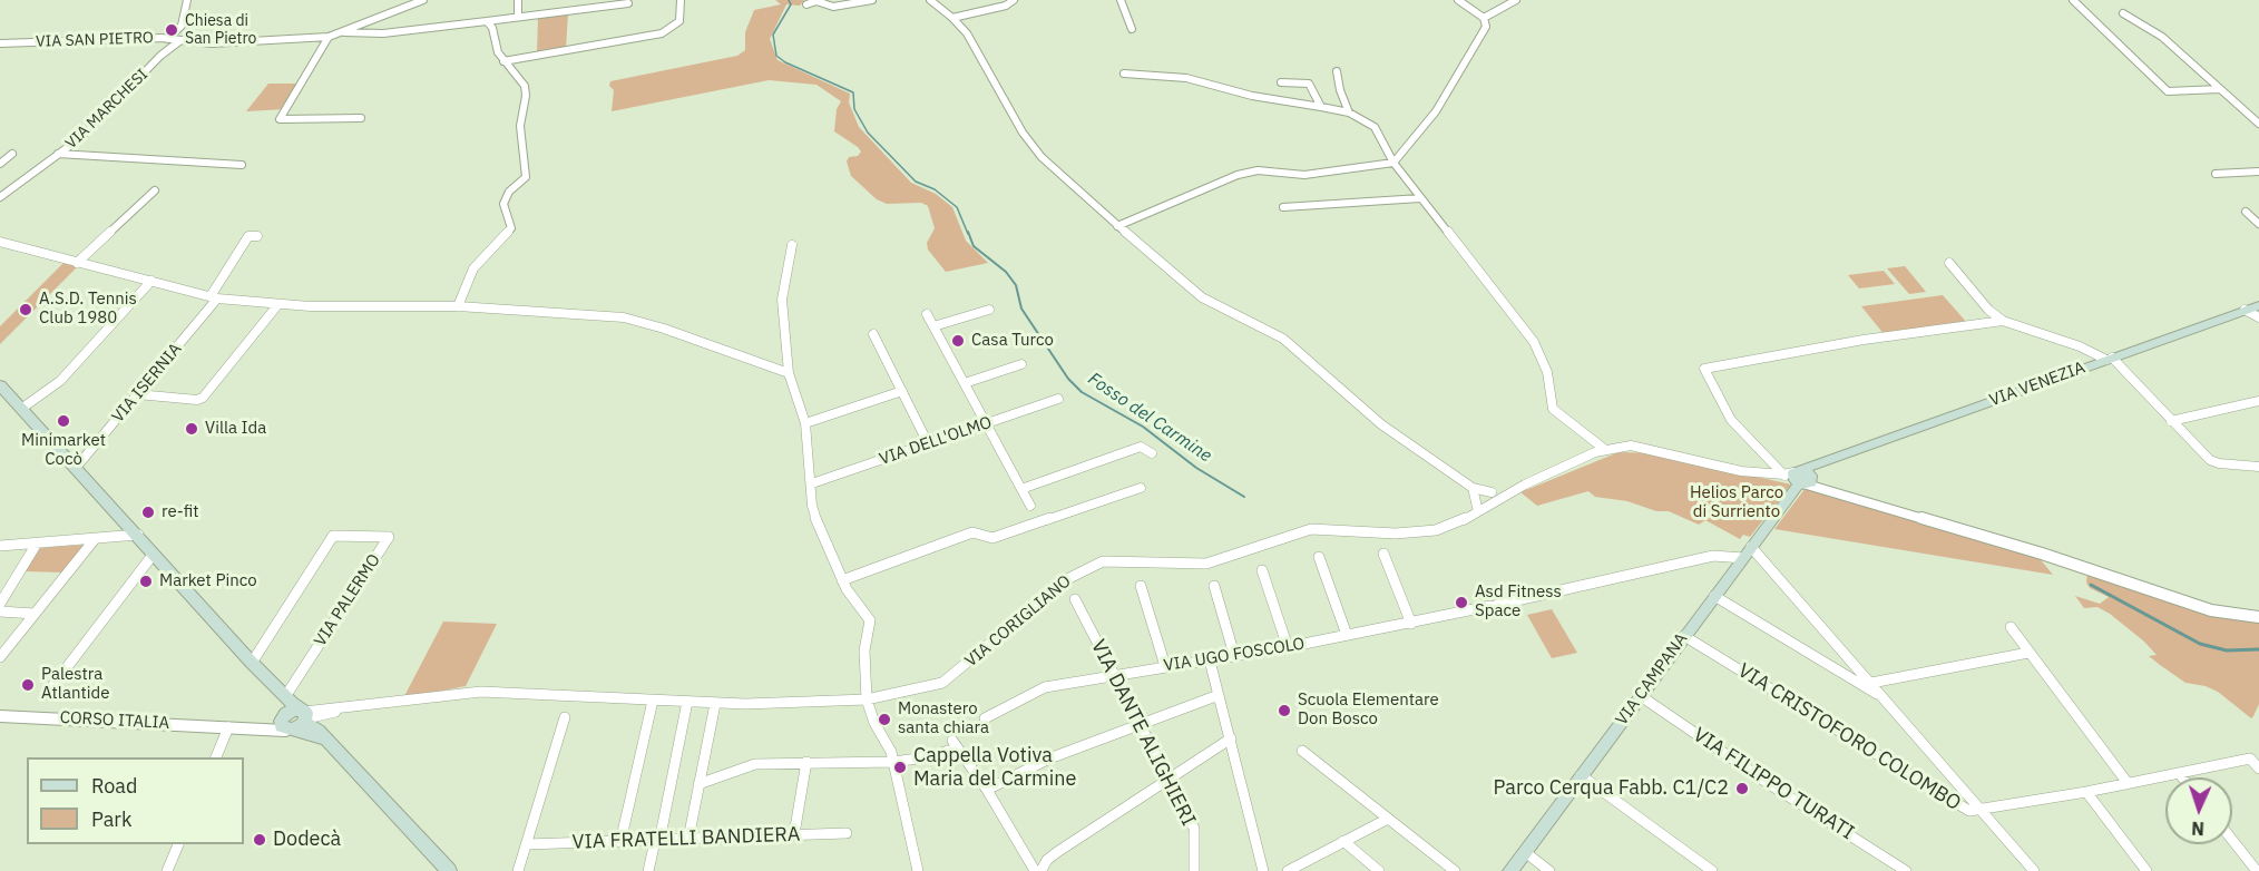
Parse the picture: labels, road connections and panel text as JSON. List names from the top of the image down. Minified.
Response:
{"streets":{"main road":["VIA VENEZIA","VIA CAMPANA"],"street":["VIA SAN PIETRO","VIA MARCHESI","VIA ISERNIA","VIA DELL'OLMO","VIA PALERMO","VIA CORIGLIANO","VIA UGO FOSCOLO","CORSO ITALIA","VIA DANTE ALIGHIERI","VIA CRISTOFORO COLOMBO","VIA FILIPPO TURATI","VIA FRATELLI BANDIERA"]},"crossings":[["VIA SAN PIETRO","VIA MARCHESI"],["VIA VENEZIA","VIA CORIGLIANO"],["VIA VENEZIA","VIA CAMPANA"],["VIA CORIGLIANO","VIA CAMPANA"],["VIA UGO FOSCOLO","VIA CAMPANA"],["VIA UGO FOSCOLO","VIA DANTE ALIGHIERI"],["VIA CAMPANA","VIA CRISTOFORO COLOMBO"],["VIA CAMPANA","VIA FILIPPO TURATI"]],"water":["Fosso del Carmine"],"parks":["Helios Parco di Surriento"],"places":["Chiesa di San Pietro","A.S.D. Tennis Club 1980","Casa Turco","Minimarket Cocò","Villa Ida","re-fit","Market Pinco","Asd Fitness Space","Palestra Atlantide","Scuola Elementare Don Bosco","Monastero santa chiara","Cappella Votiva Maria del Carmine","Parco Cerqua Fabb. C1/C2","Dodecà"],"legend":["Road","Park"],"north":"bottom"}
